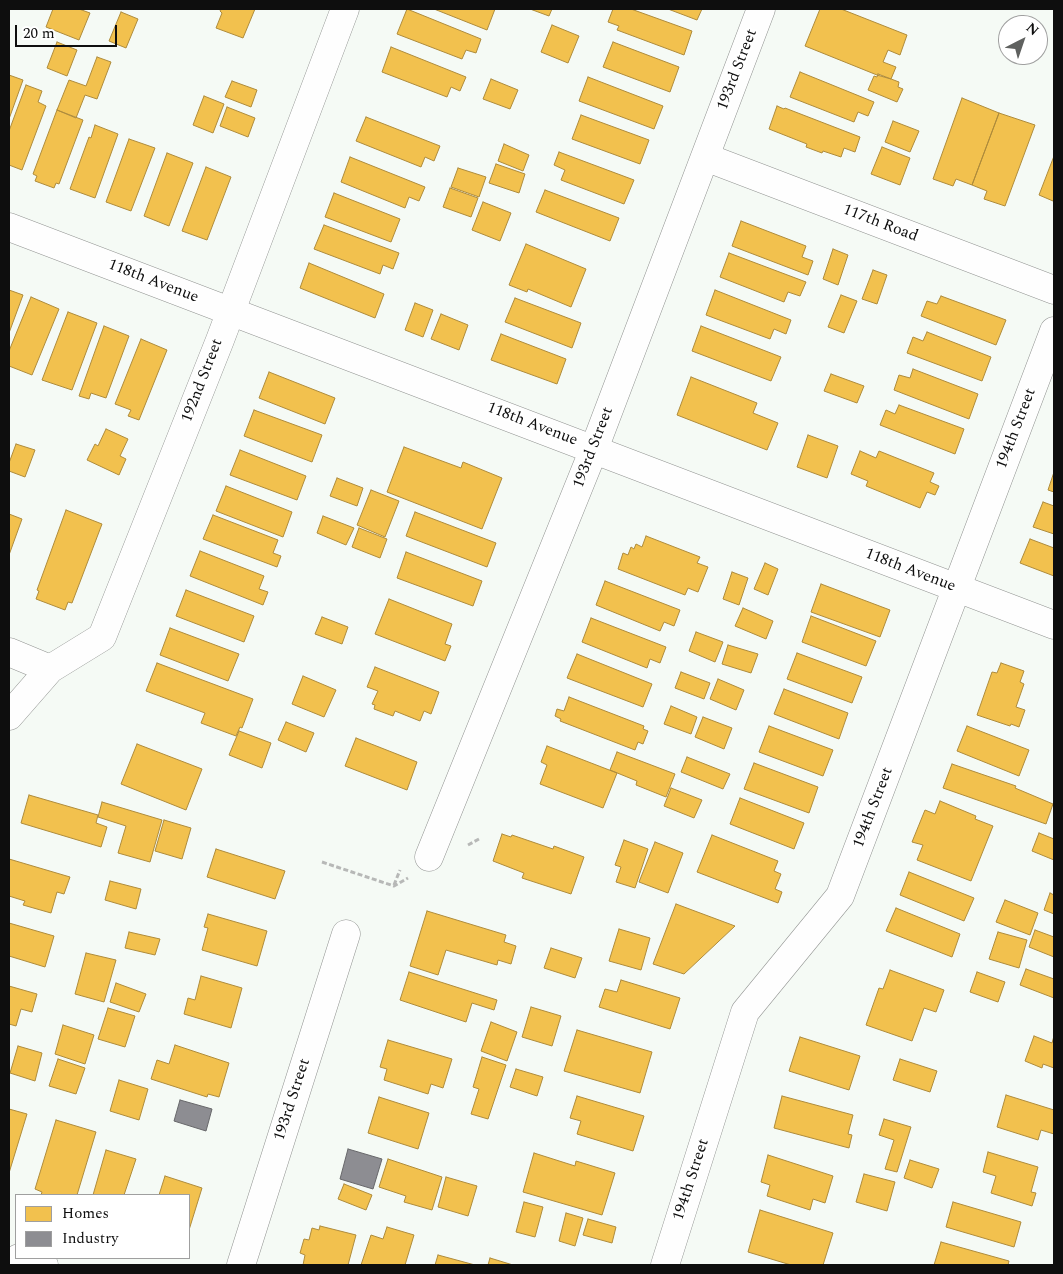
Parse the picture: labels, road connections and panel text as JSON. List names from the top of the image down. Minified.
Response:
{"streets":{"street":["193rd Street","117th Road","118th Avenue","192nd Street","194th Street"]},"crossings":[["193rd Street","117th Road"],["193rd Street","118th Avenue"],["118th Avenue","192nd Street"],["118th Avenue","194th Street"]],"legend":["Homes","Industry"],"scale_bar":"20 m","north":"top right"}
